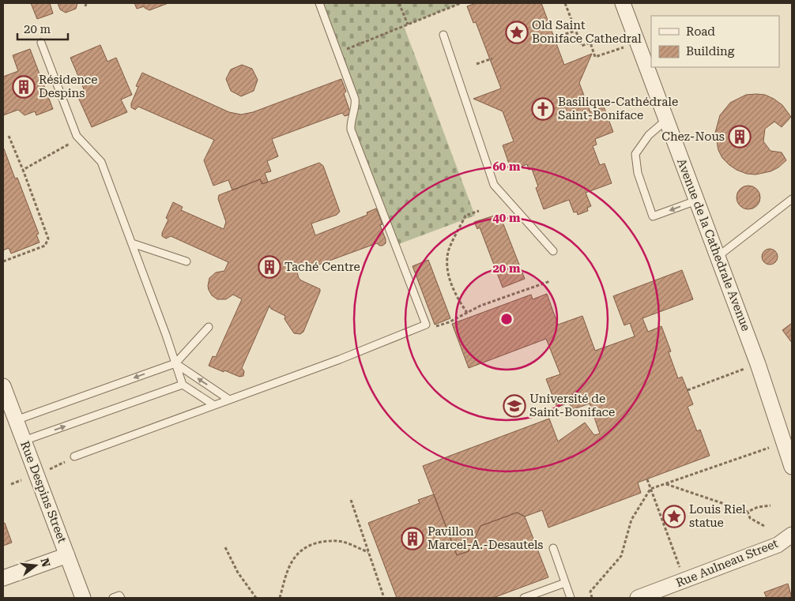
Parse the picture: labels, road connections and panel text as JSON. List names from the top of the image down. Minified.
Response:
{"streets":{"street":["Avenue de la Cathedrale Avenue","Rue Despins Street","Rue Aulneau Street"]},"places":{"place":["Old Saint Boniface Cathedral","Louis Riel statue"],"building":["Résidence Despins","Chez-Nous","Taché Centre","Pavillon Marcel-A.-Desautels"],"church":["Basilique-Cathédrale Saint-Boniface"],"school or university":["Université de Saint-Boniface"]},"legend":["Road","Building"],"scale_bar":"20 m","north":"right","rings":["60 m","40 m","20 m"]}
